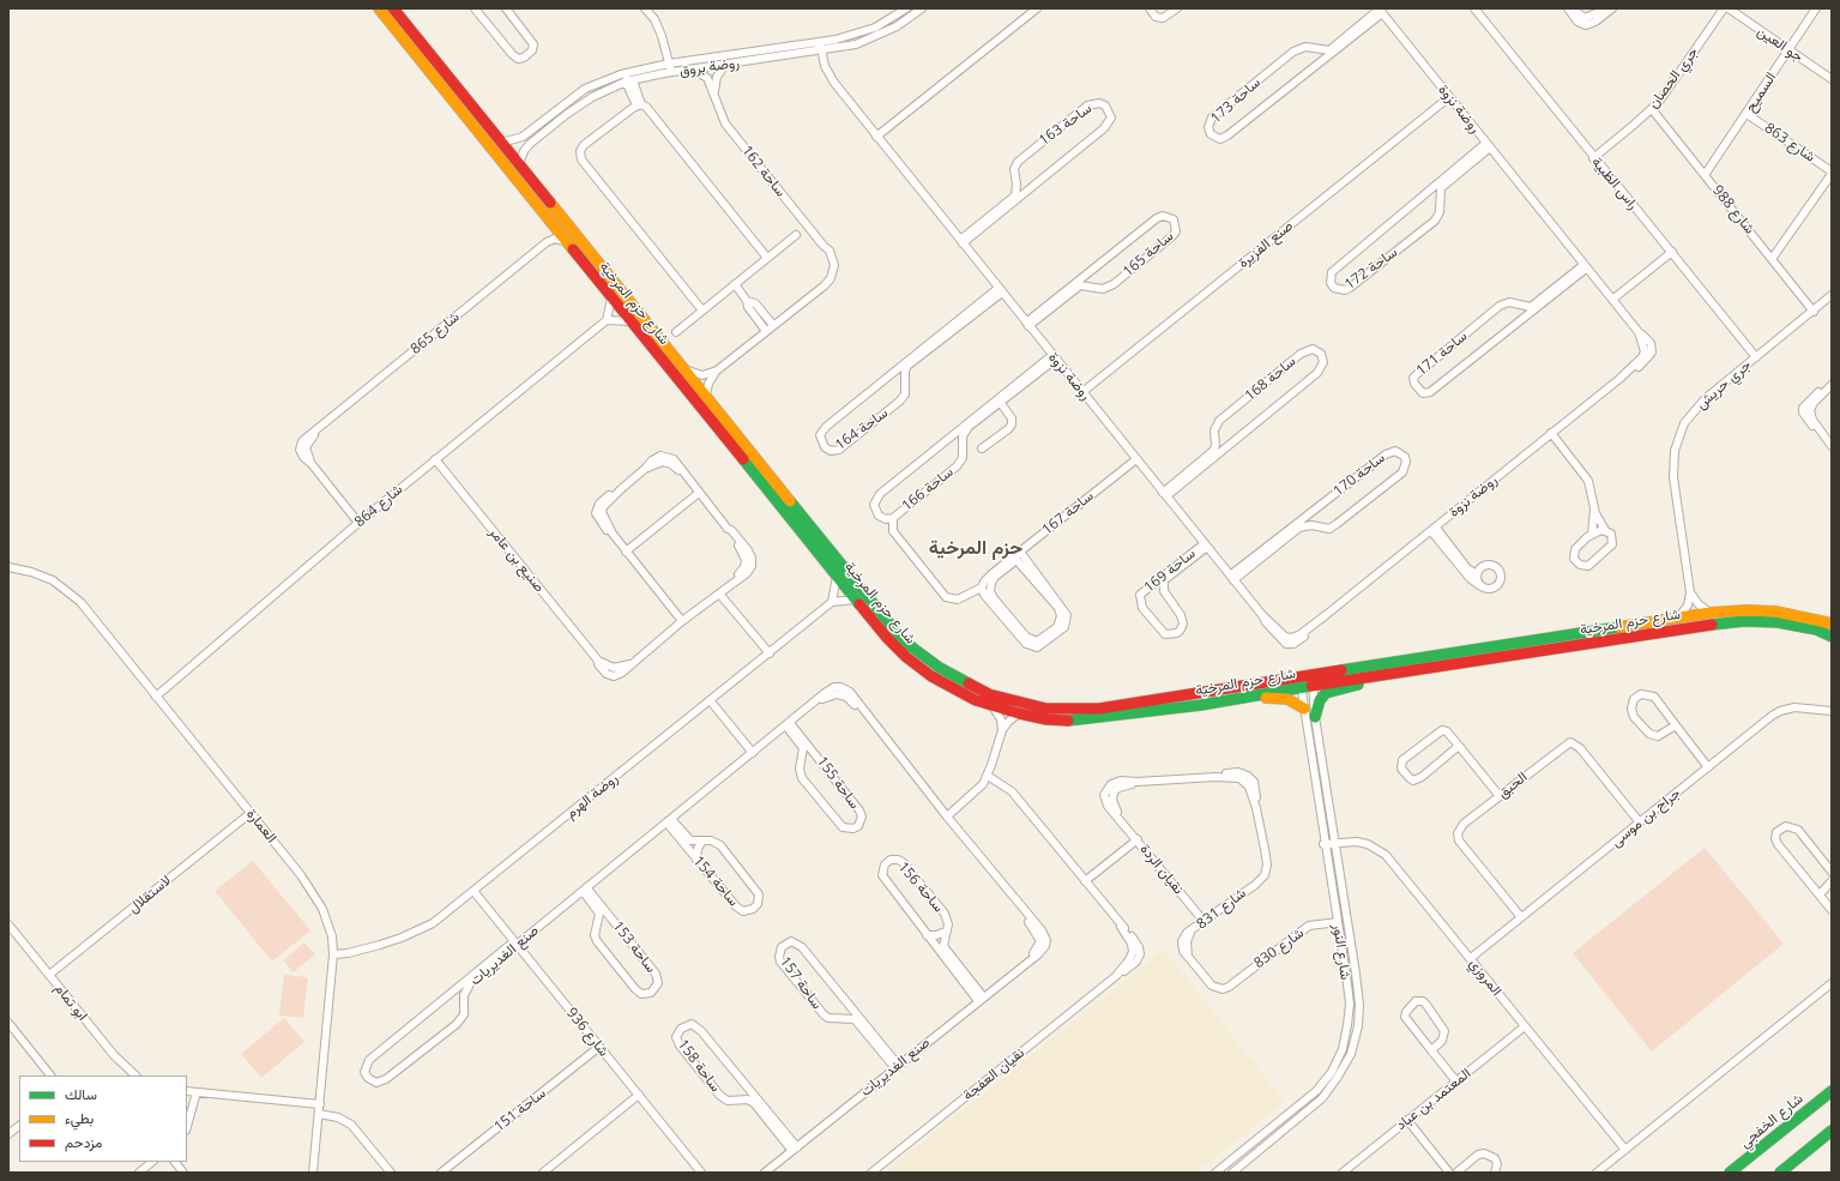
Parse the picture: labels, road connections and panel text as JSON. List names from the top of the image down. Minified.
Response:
{"streets":{"main road":["شارع حزم المرخية","شارع الخفجي"],"street":["جو العين","روضة بروق","جري الحصان","السميح","ساحة 173","روضة نزوة","ساحة 163","شارع 863","ساحة 162","راس الظبية","شارع 988","صنع الفزيرة","ساحة 165","ساحة 172","شارع 865","ساحة 171","ساحة 168","جري حريش","ساحة 164","ساحة 170","ساحة 166","شارع 864","ساحة 167","صنيع بن عامر","ساحة 169","ساحة 155","الحبق","روضة الهرم","جراح بن موسى","العمارة","نقيان الردة","ساحة 154","ساحة 156","لاستقلال","شارع 831","ساحة 153","شارع 830","شارع النور","صنع الغديريات","المروزي","ساحة 157","ابو تمام","شارع 936","ساحة 158","نقيان العفجة","المعتمد بن عباد","ساحة 151"]},"crossings":[["جو العين","السميح"],["روضة بروق","روضة نزوة"],["روضة بروق","ساحة 162"],["روضة بروق","شارع حزم المرخية"],["جري الحصان","راس الظبية"],["جري الحصان","شارع 988"],["السميح","شارع 863"],["السميح","شارع 988"],["ساحة 173","روضة نزوة"],["روضة نزوة","ساحة 163"],["روضة نزوة","صنع الفزيرة"],["روضة نزوة","ساحة 165"],["روضة نزوة","ساحة 172"],["روضة نزوة","ساحة 171"],["روضة نزوة","ساحة 168"],["روضة نزوة","ساحة 164"],["روضة نزوة","ساحة 170"],["روضة نزوة","ساحة 166"],["روضة نزوة","ساحة 167"],["روضة نزوة","ساحة 169"],["ساحة 162","شارع حزم المرخية"],["راس الظبية","جري حريش"],["شارع 988","جري حريش"],["شارع حزم المرخية","شارع النور"],["شارع 865","شارع 864"],["ساحة 166","ساحة 167"],["شارع 864","صنيع بن عامر"],["شارع 864","العمارة"],["ساحة 155","صنع الغديريات"],["الحبق","جراح بن موسى"],["روضة الهرم","العمارة"],["روضة الهرم","شارع 936"],["جراح بن موسى","المروزي"],["العمارة","لاستقلال"],["نقيان الردة","شارع 831"],["ساحة 154","صنع الغديريات"],["ساحة 156","صنع الغديريات"],["لاستقلال","ابو تمام"],["شارع 831","شارع 830"],["ساحة 153","صنع الغديريات"],["شارع 830","شارع النور"],["شارع النور","المروزي"],["صنع الغديريات","ساحة 157"],["صنع الغديريات","شارع 936"],["صنع الغديريات","ساحة 158"],["المروزي","المعتمد بن عباد"],["شارع 936","ساحة 151"]],"districts":["حزم المرخية"],"legend":["سالك","بطيء","مزدحم"]}
